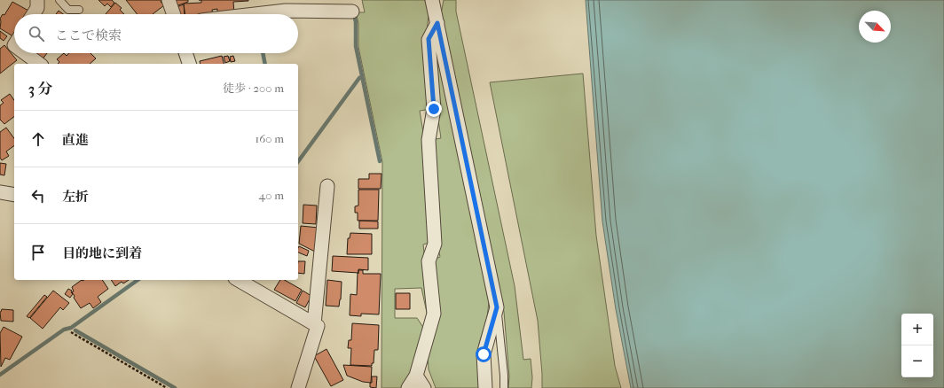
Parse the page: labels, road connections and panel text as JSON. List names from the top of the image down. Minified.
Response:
{"north":"bottom right","page":{"search":"ここで検索","heading":["3 分","徒歩 · 200 m"],"list":[["直進","160 m"],["左折","40 m"],"目的地に到着"],"map_buttons":["+","−"]}}
